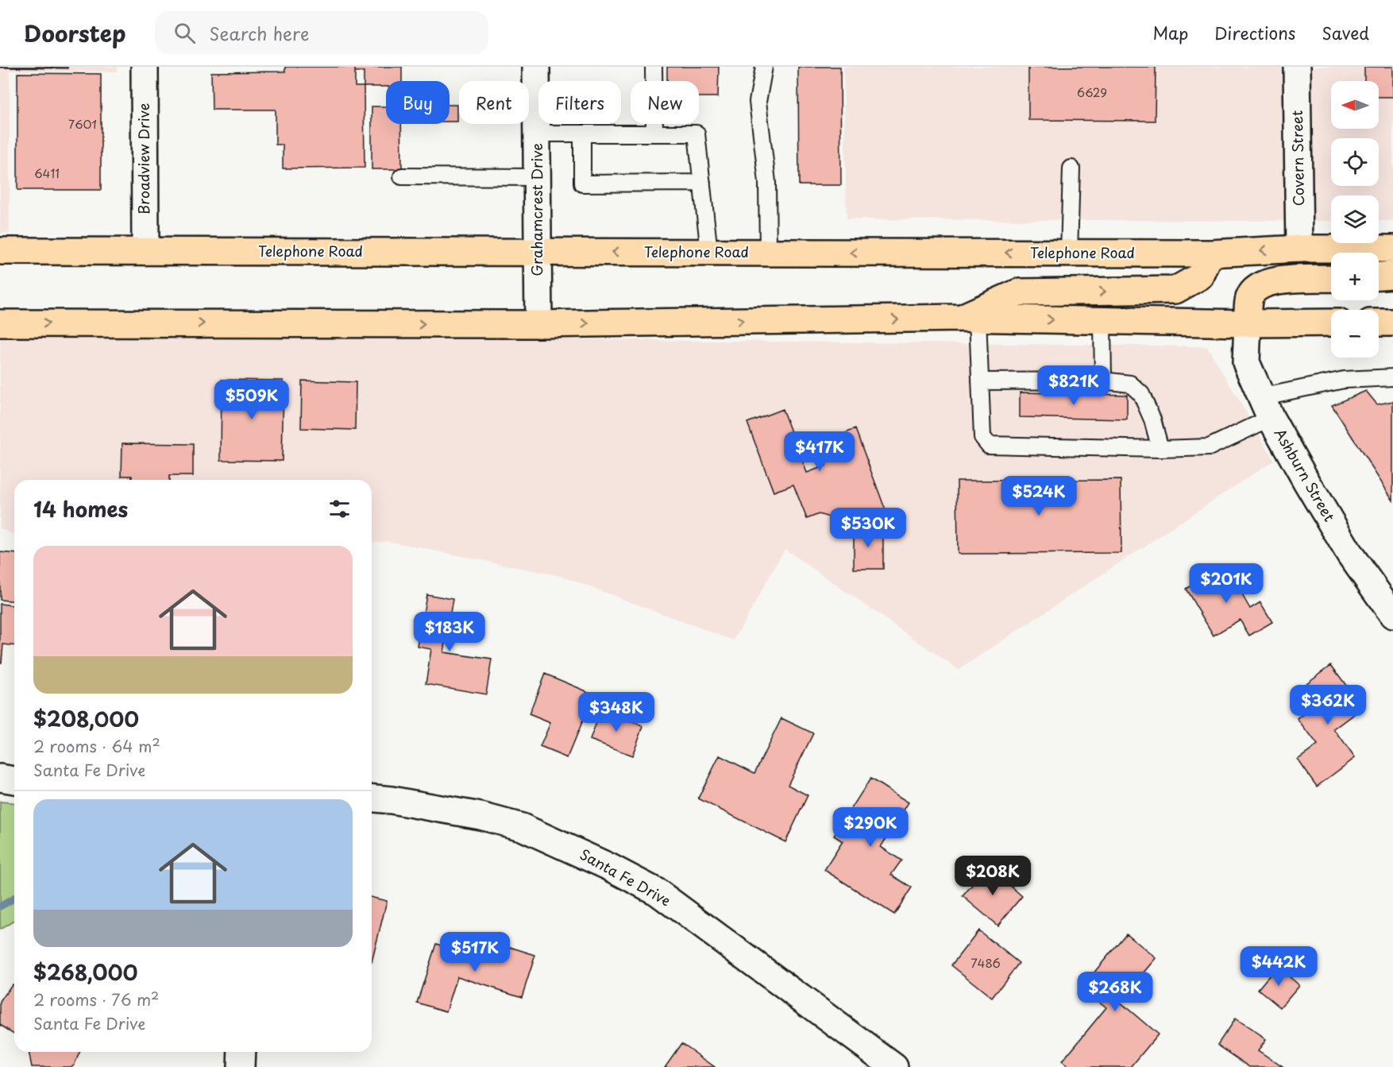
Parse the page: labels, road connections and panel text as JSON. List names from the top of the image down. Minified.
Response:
{"streets":{"main road":["Telephone Road"],"street":["Covern Street","Broadview Drive","Grahamcrest Drive","Ashburn Street","Santa Fe Drive"]},"crossings":[["Covern Street","Telephone Road"],["Broadview Drive","Telephone Road"],["Grahamcrest Drive","Telephone Road"]],"house_numbers":["6629","7601","6411","7486"],"north":"left","page":{"header":"Doorstep","search":"Search here","nav":["Map","Directions","Saved"],"map_buttons":["+","−"],"chip":["Buy","Rent","Filters","New"],"price":["$821K","$509K","$417K","$524K","$530K","$201K","$183K","$362K","$348K","$290K","$208K","$517K","$442K","$268K"],"heading":"14 homes","list":[{"name":"$208,000","note":"2 rooms · 64 m² · Santa Fe Drive"},{"name":"$268,000","note":"2 rooms · 76 m² · Santa Fe Drive"}]}}
